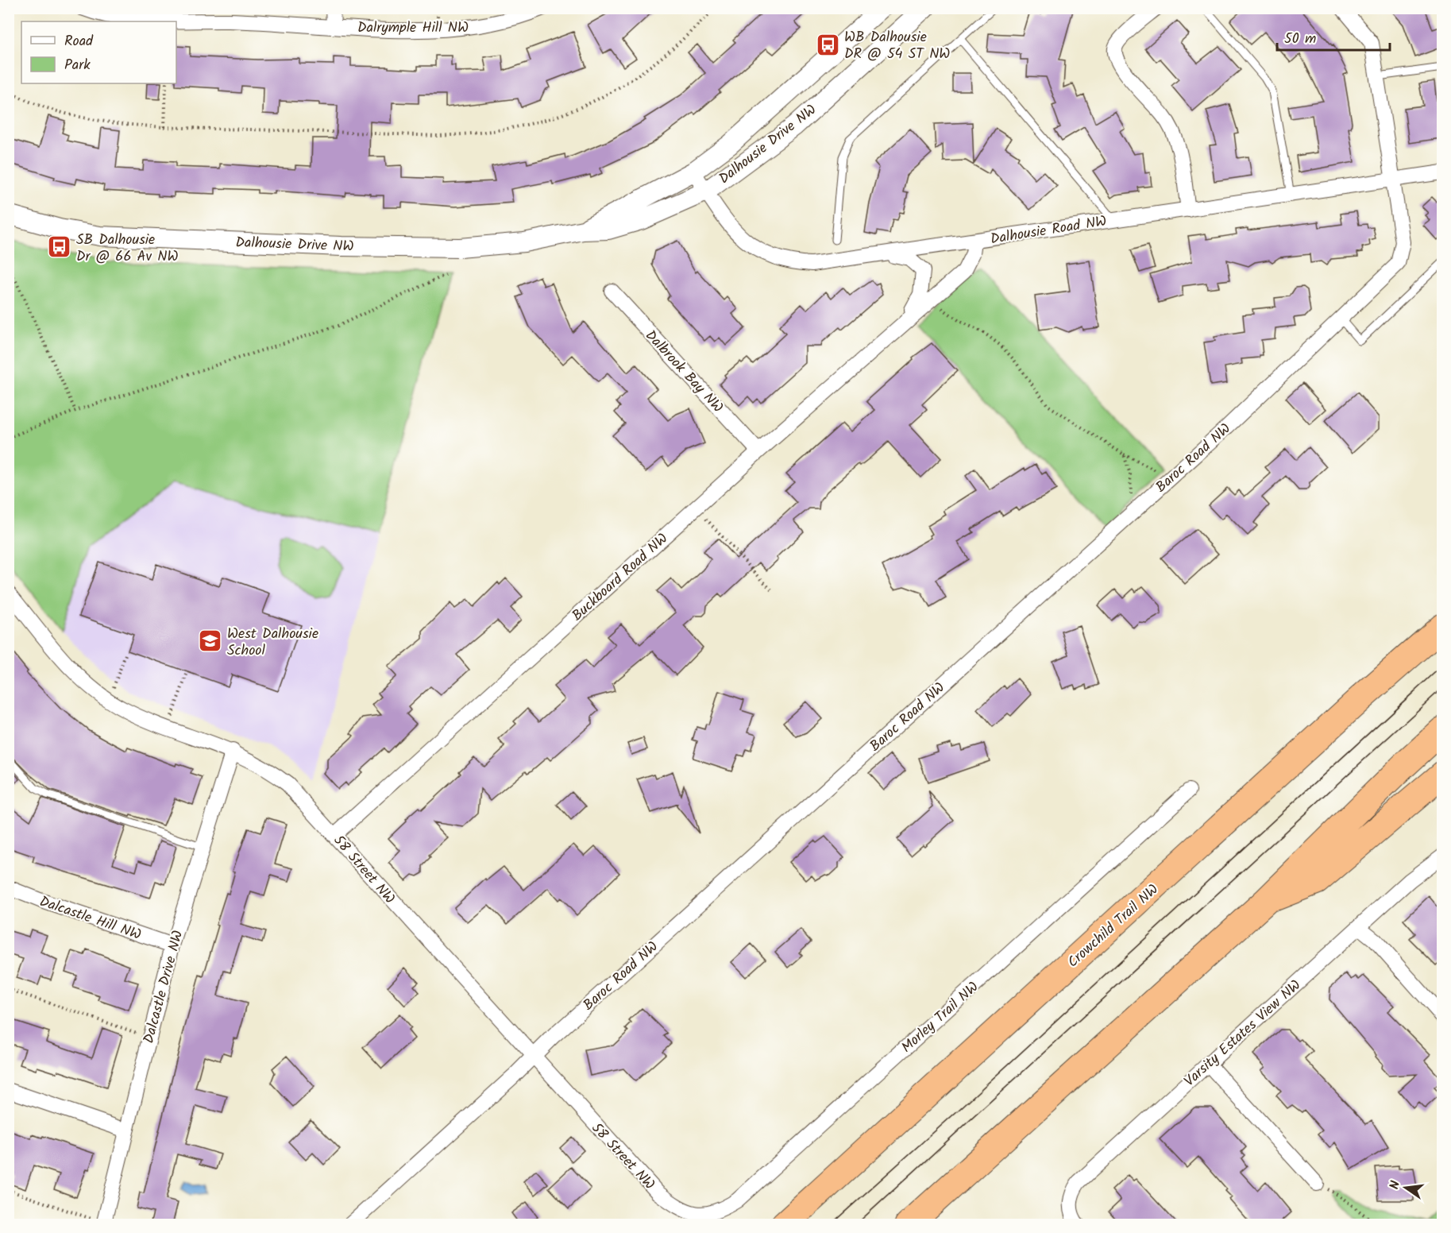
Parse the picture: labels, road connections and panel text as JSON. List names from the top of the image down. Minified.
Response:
{"streets":{"highway":["Crowchild Trail NW"],"street":["Dalrymple Hill NW","Dalhousie Drive NW","Dalhousie Road NW","Dalbrook Bay NW","Baroc Road NW","Buckboard Road NW","58 Street NW","Dalcastle Hill NW","Dalcastle Drive NW","Morley Trail NW","Varsity Estates View NW"]},"crossings":[["Dalhousie Drive NW","Dalhousie Road NW"],["Dalhousie Road NW","Baroc Road NW"],["Dalhousie Road NW","Buckboard Road NW"],["Dalbrook Bay NW","Buckboard Road NW"],["Baroc Road NW","58 Street NW"],["Buckboard Road NW","58 Street NW"],["58 Street NW","Dalcastle Drive NW"],["58 Street NW","Morley Trail NW"],["Dalcastle Hill NW","Dalcastle Drive NW"]],"places":{"bus stop":["WB Dalhousie DR @ 54 ST NW","SB Dalhousie Dr @ 66 Av NW"],"school or university":["West Dalhousie School"]},"legend":["Road","Park"],"scale_bar":"50 m","north":"left"}
